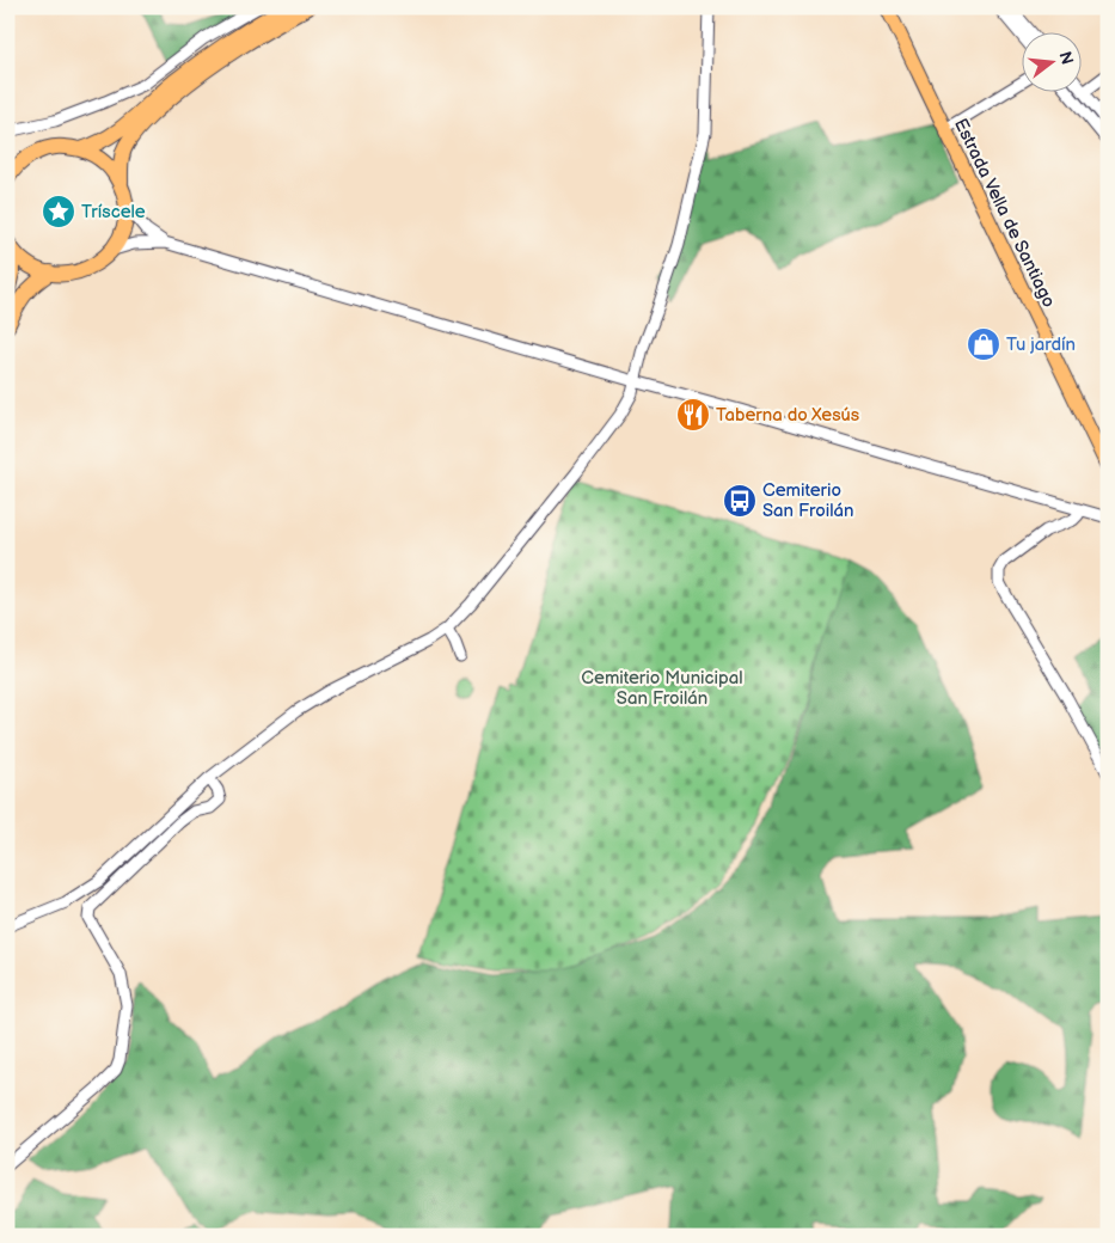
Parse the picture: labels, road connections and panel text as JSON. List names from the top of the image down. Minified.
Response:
{"streets":{"main road":["Estrada Vella de Santiago"]},"parks":["Cemiterio Municipal San Froilán"],"places":{"place":["Tríscele"],"shop":["Tu jardín"],"restaurant":["Taberna do Xesús"],"bus stop":["Cemiterio San Froilán"]},"north":"right"}
